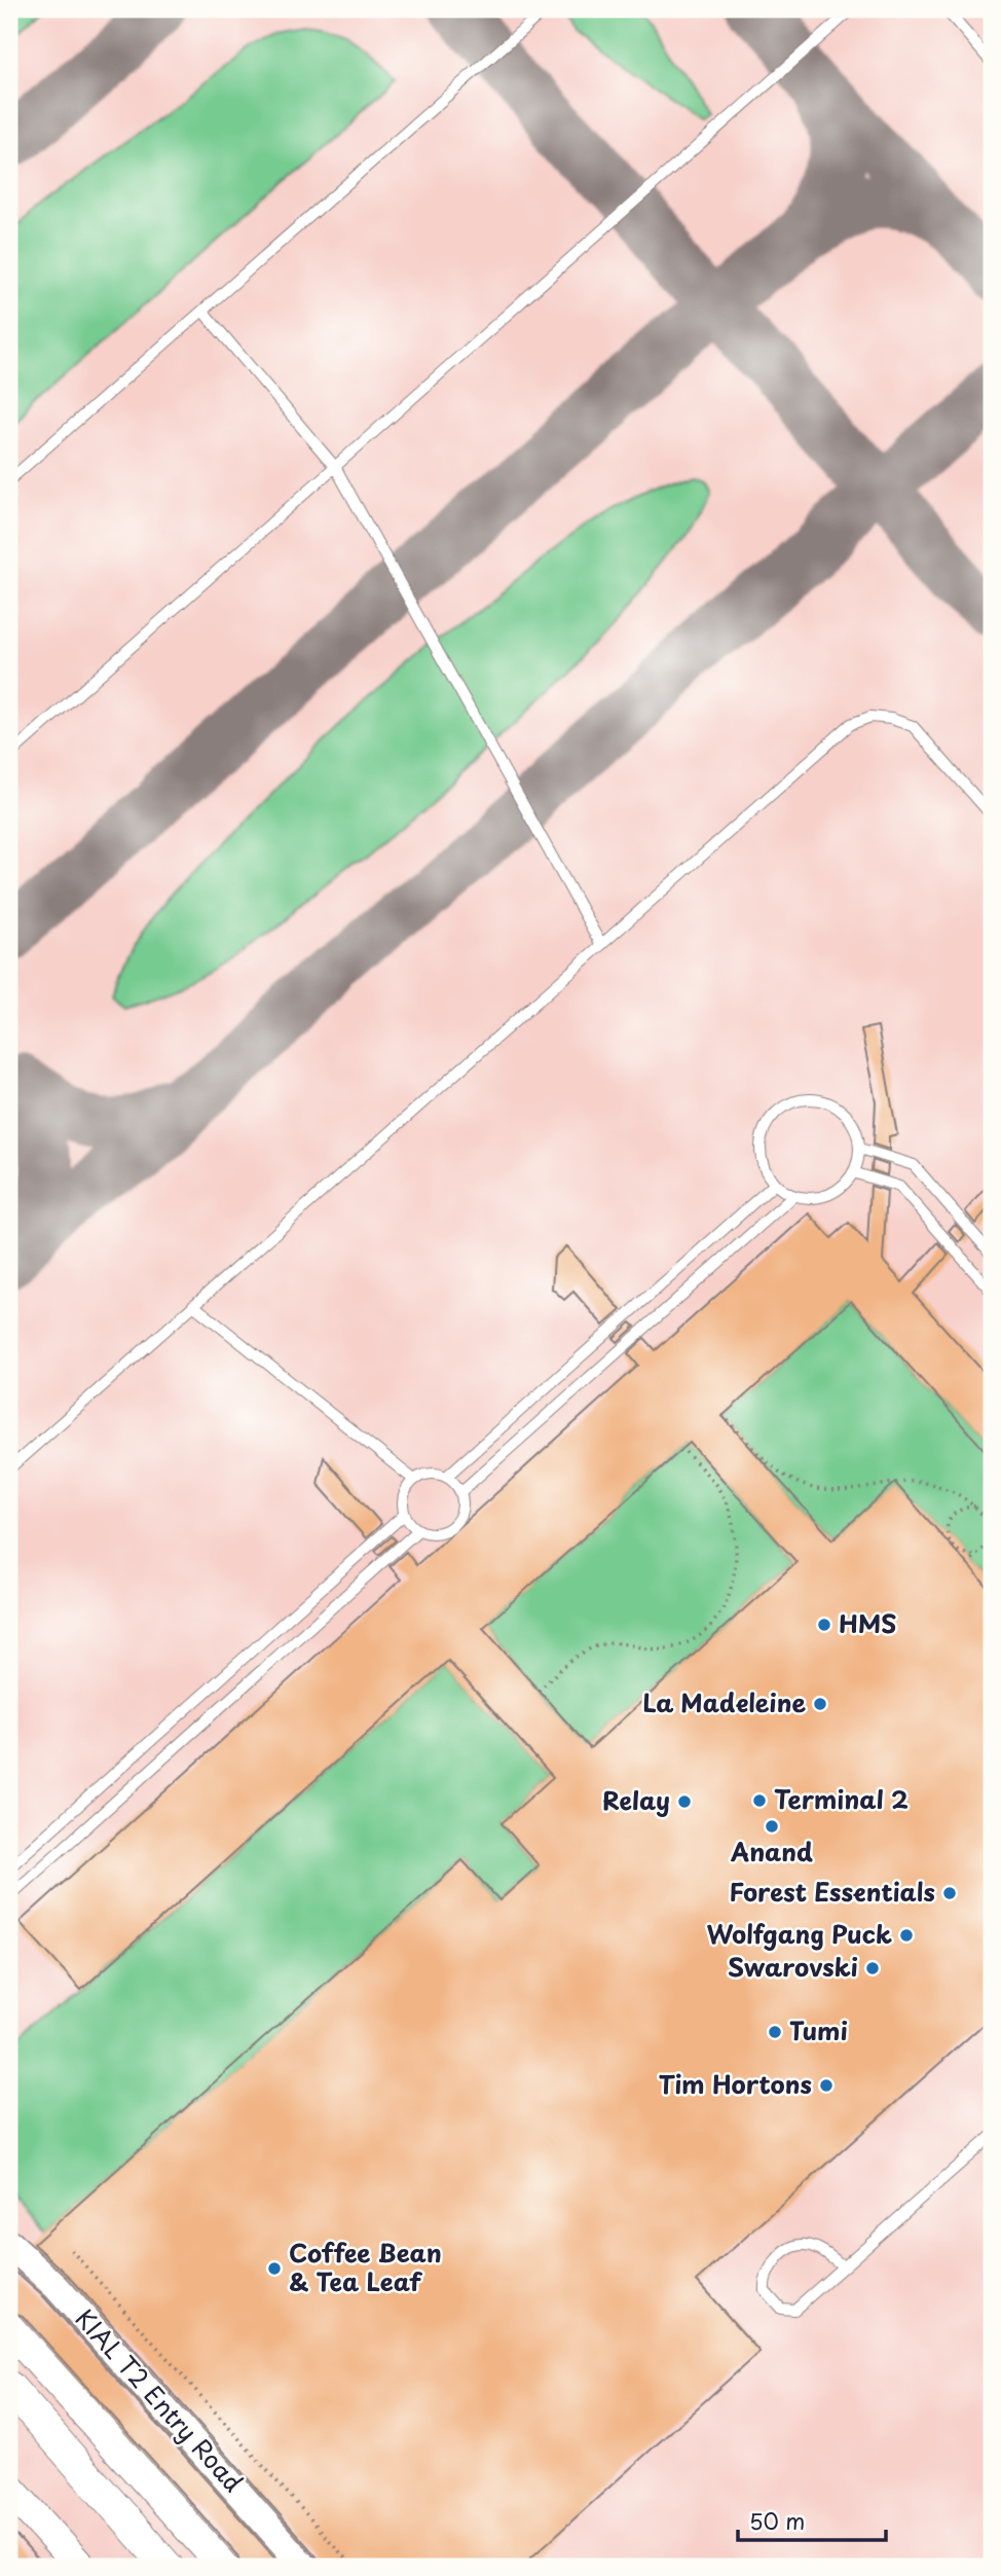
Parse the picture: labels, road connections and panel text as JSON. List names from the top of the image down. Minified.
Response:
{"streets":{"main road":["KIAL T2 Entry Road"]},"places":["HMS","La Madeleine","Terminal 2","Relay","Anand","Forest Essentials","Wolfgang Puck","Swarovski","Tumi","Tim Hortons","Coffee Bean & Tea Leaf"],"scale_bar":"50 m"}
